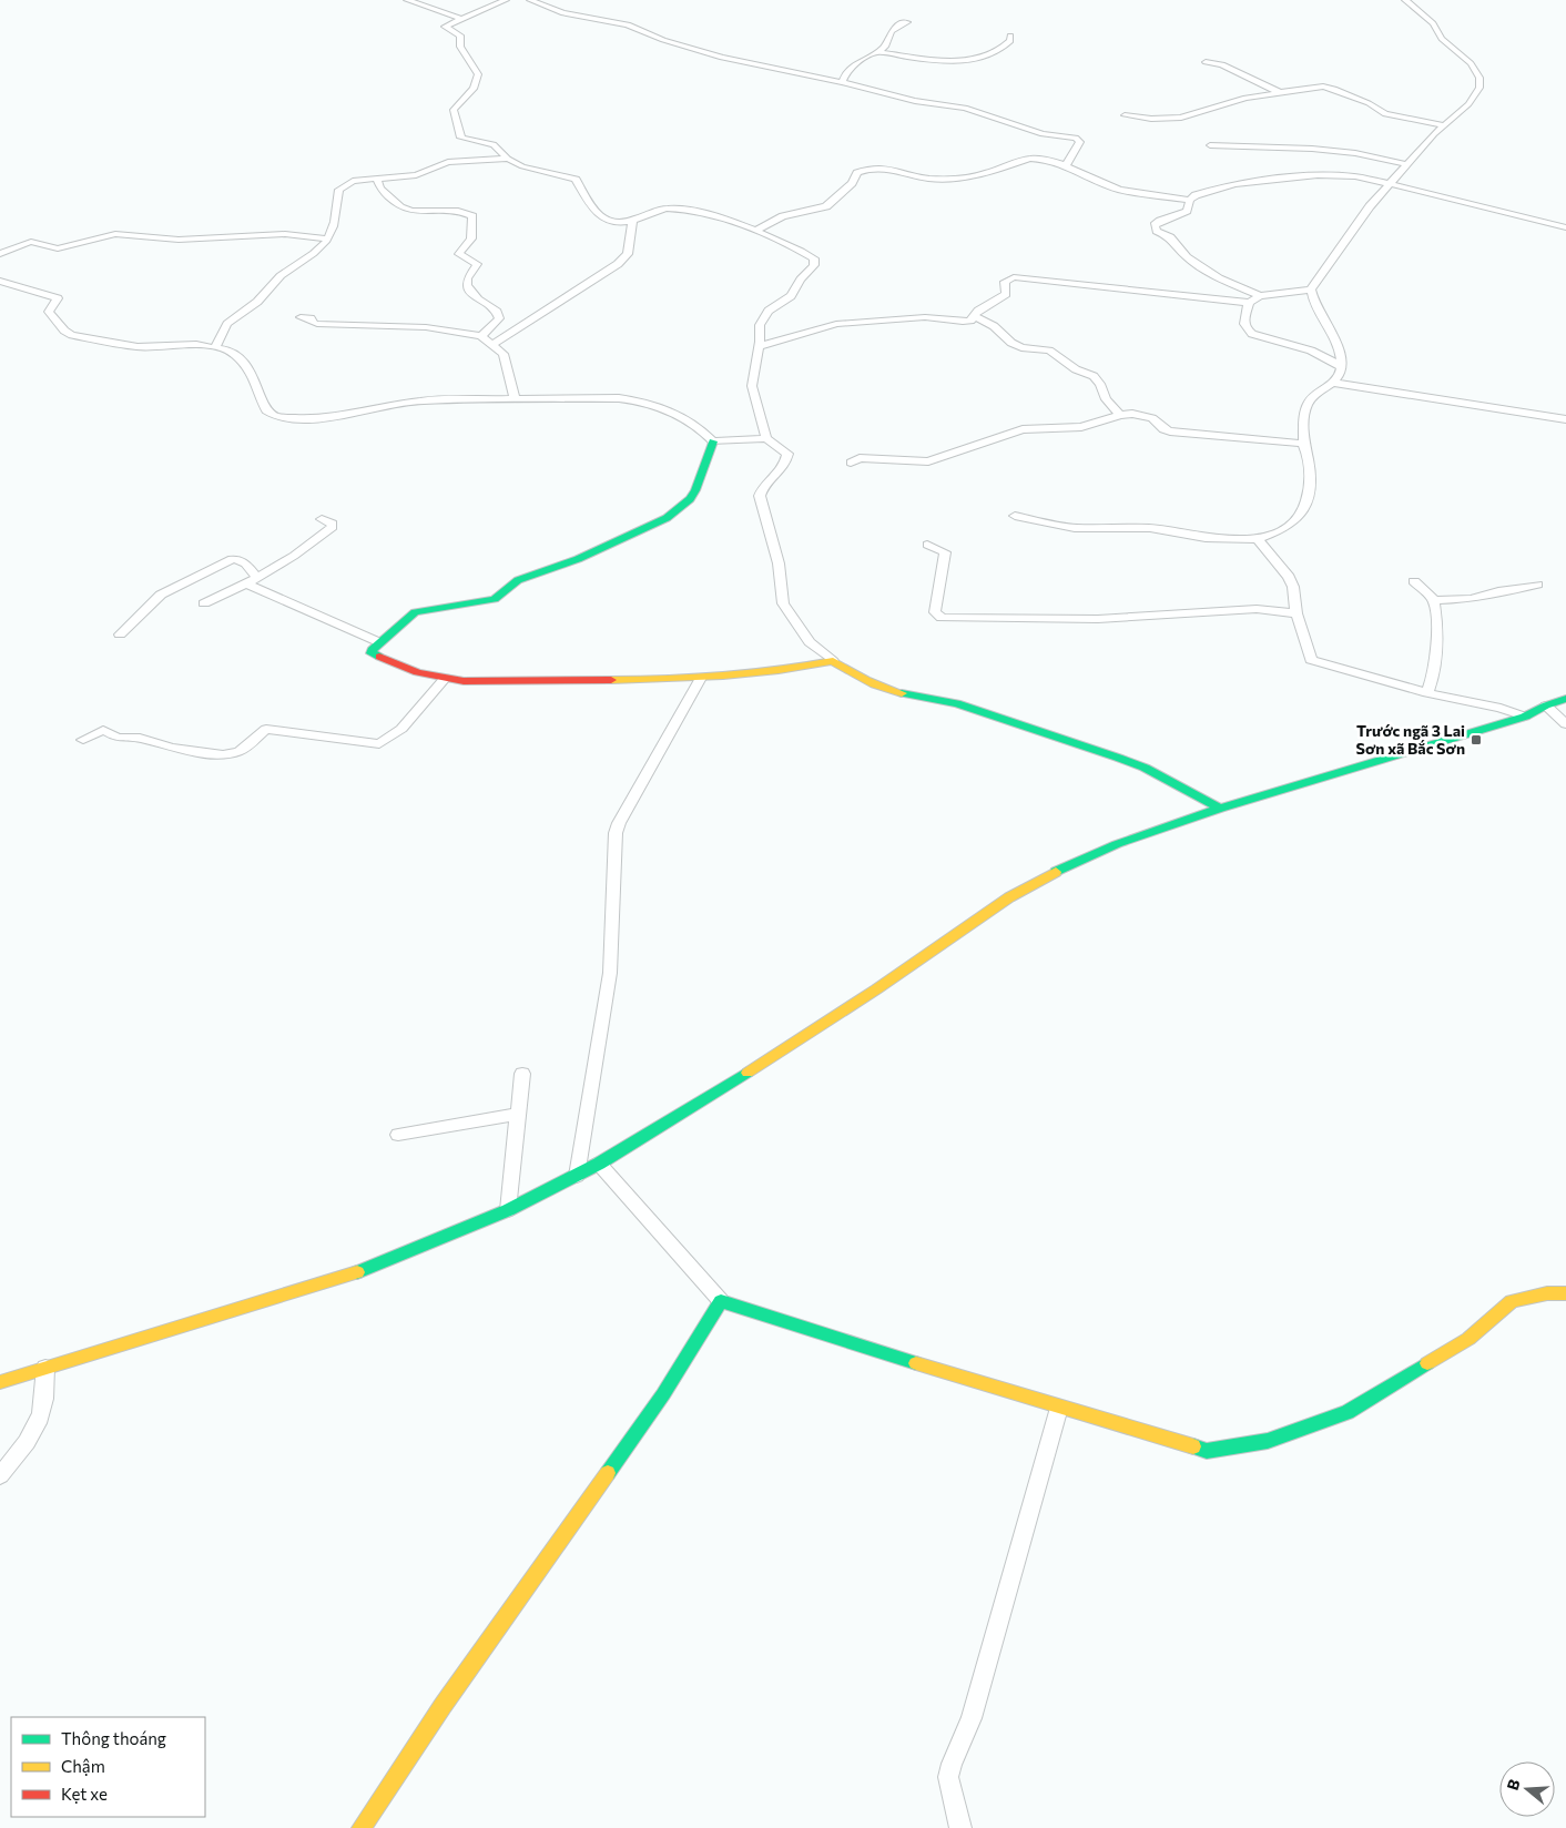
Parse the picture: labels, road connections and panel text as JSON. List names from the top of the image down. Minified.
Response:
{"places":{"transit":["Trước ngã 3 Lai Sơn xã Bắc Sơn"]},"legend":["Thông thoáng","Chậm","Kẹt xe"],"north":"left"}
